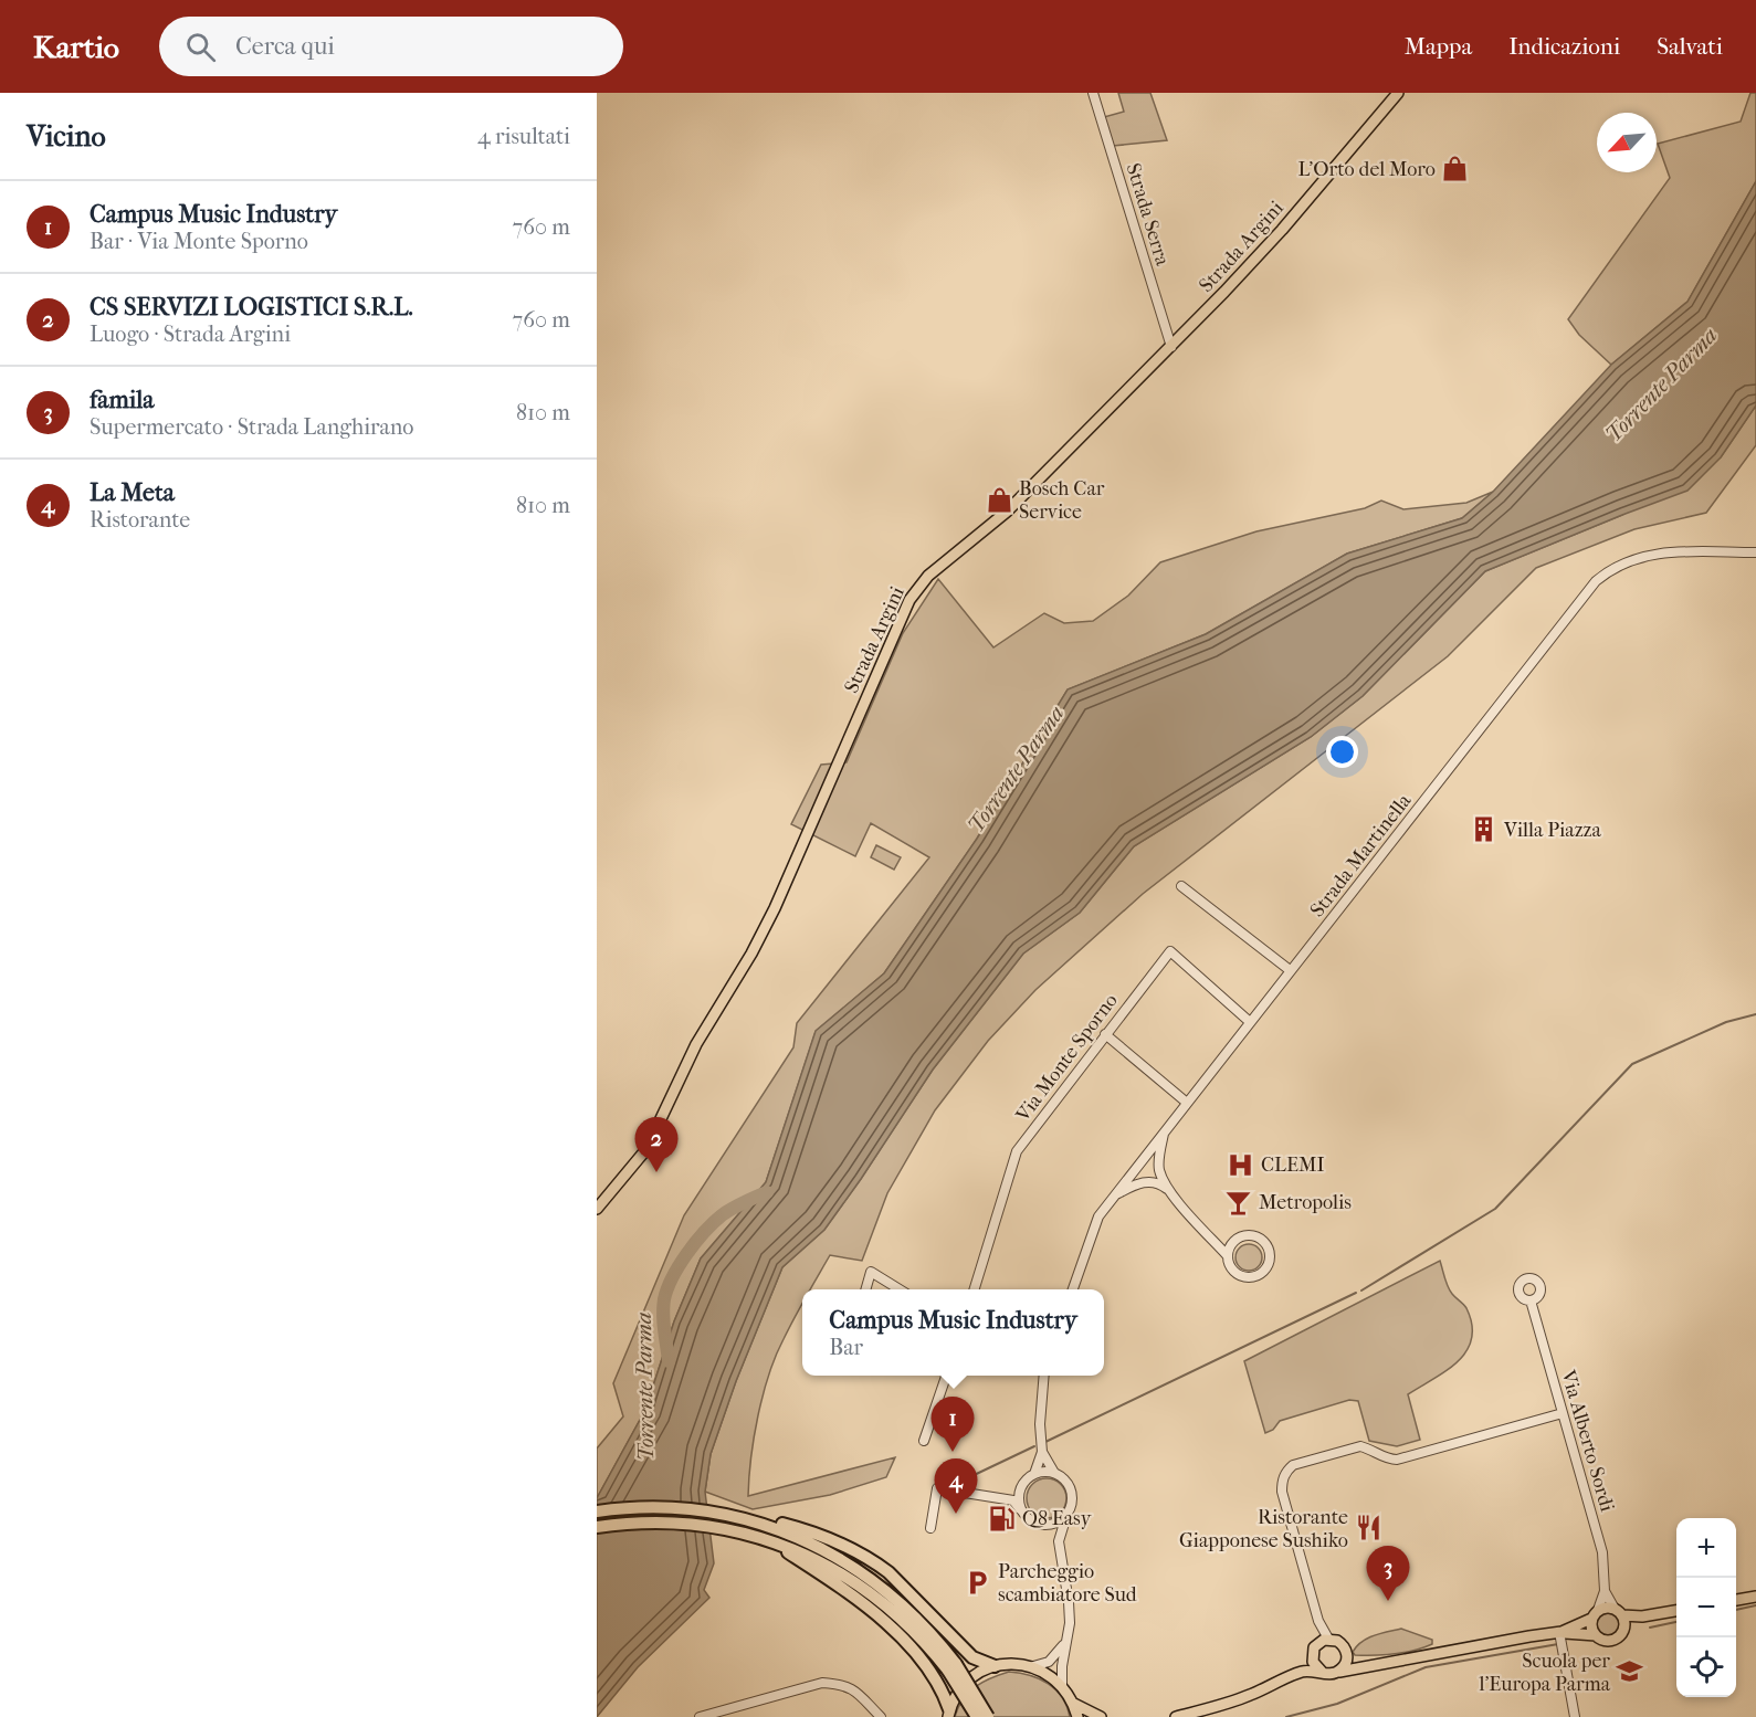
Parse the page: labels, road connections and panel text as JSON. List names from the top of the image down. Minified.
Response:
{"streets":{"main road":["Strada Argini"],"street":["Strada Serra","Strada Martinella","Via Monte Sporno","Via Alberto Sordi"]},"crossings":[["Strada Serra","Strada Argini"],["Strada Martinella","Via Monte Sporno"]],"water":["Torrente Parma"],"places":{"shop":["L'Orto del Moro","Bosch Car Service"],"building":["Villa Piazza"],"hospital":["CLEMI"],"bar":["Metropolis"],"fuel station":["Q8 Easy"],"restaurant":["Ristorante Giapponese Sushiko"],"parking":["Parcheggio scambiatore Sud"],"school or university":["Scuola per l'Europa Parma"]},"north":"bottom left","page":{"header":"Kartio","search":"Cerca qui","nav":["Mappa","Indicazioni","Salvati"],"heading":["Vicino","4 risultati"],"list":[{"mark":"1","name":"Campus Music Industry","note":"Bar · Via Monte Sporno","value":"760 m"},{"mark":"2","name":"CS SERVIZI LOGISTICI S.R.L.","note":"Luogo · Strada Argini","value":"760 m"},{"mark":"3","name":"famila","note":"Supermercato · Strada Langhirano","value":"810 m"},{"mark":"4","name":"La Meta","note":"Ristorante","value":"810 m"}],"pins":["2","1","4","3"],"popup":["Campus Music Industry","Bar"],"map_buttons":["+","−"]}}
